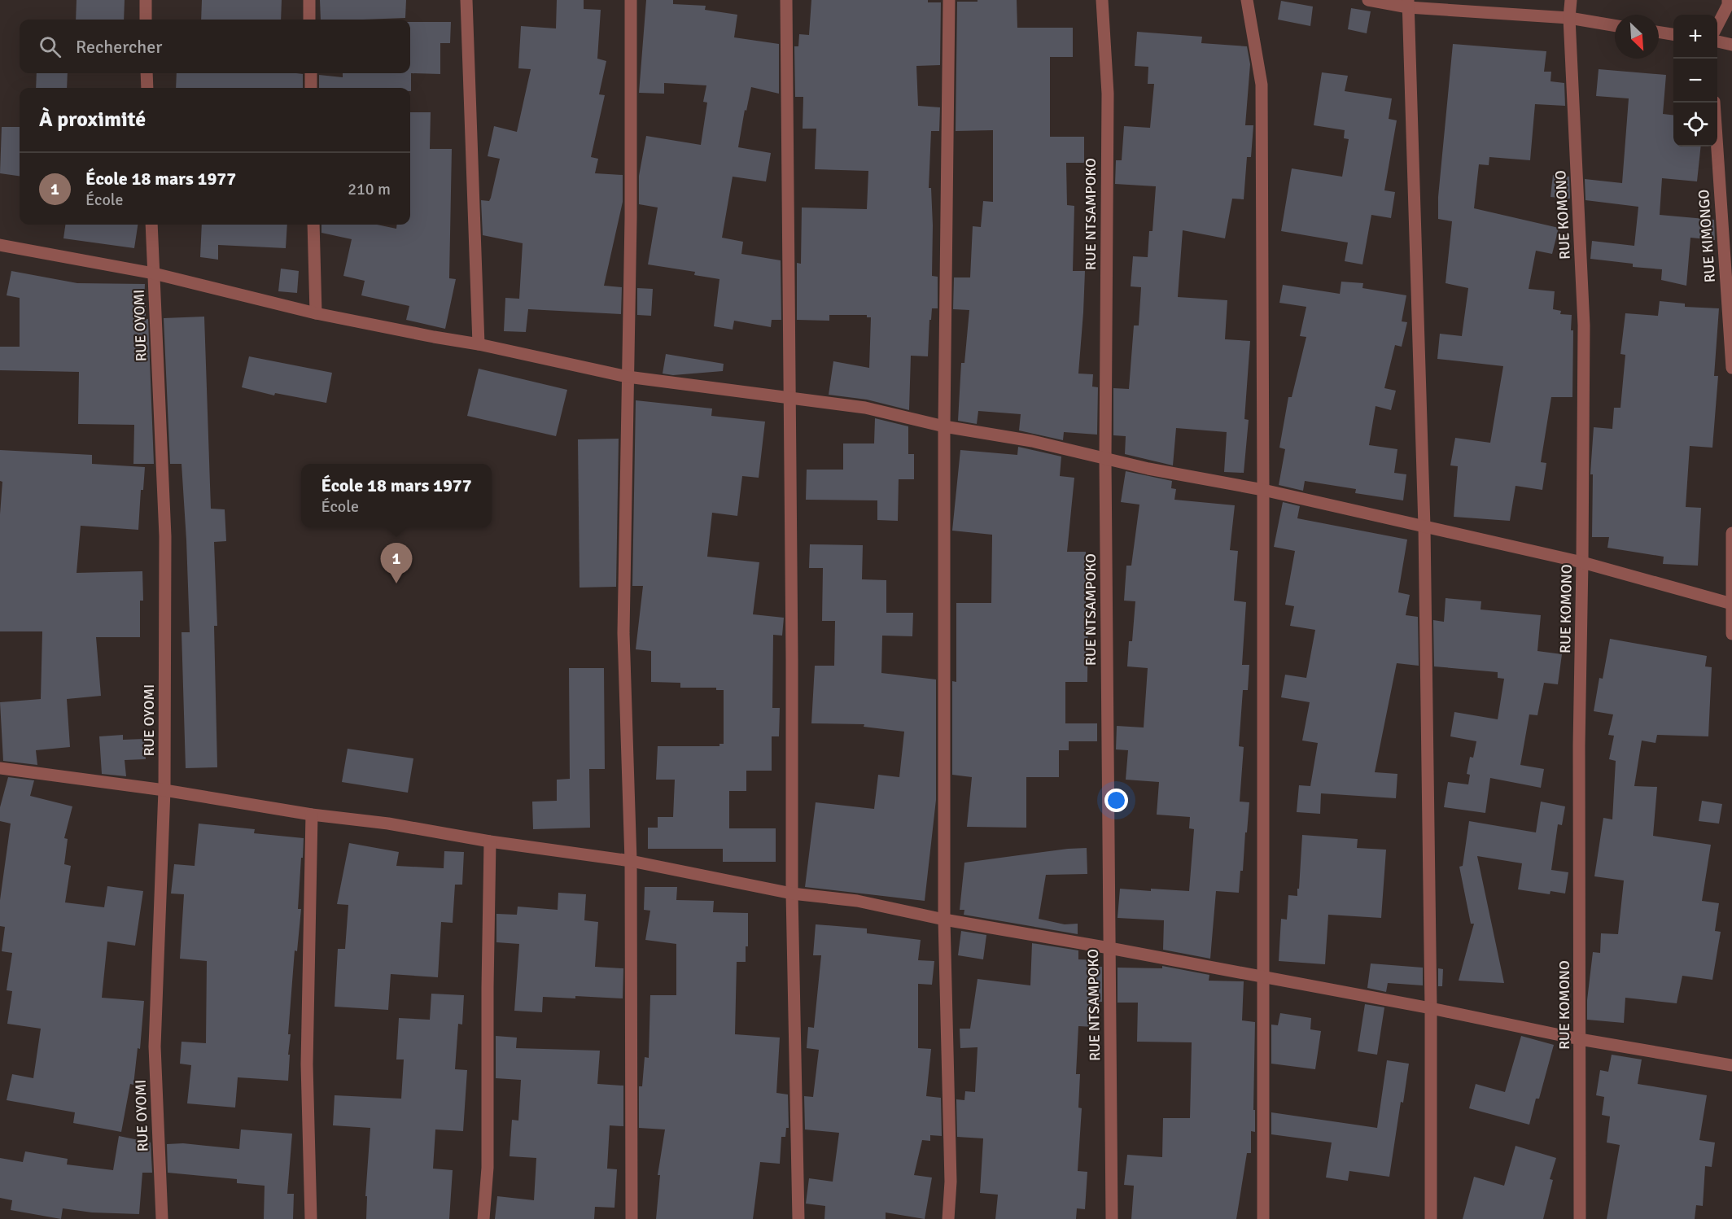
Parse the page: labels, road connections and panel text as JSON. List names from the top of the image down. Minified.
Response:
{"streets":{"street":["RUE NTSAMPOKO","RUE KOMONO","RUE KIMONGO","RUE OYOMI"]},"north":"bottom right","page":{"map_buttons":["+","−"],"search":"Rechercher","heading":"À proximité","list":[{"mark":"1","name":"École 18 mars 1977","note":"École","value":"210 m"}],"popup":["École 18 mars 1977","École"],"pins":"1"}}
